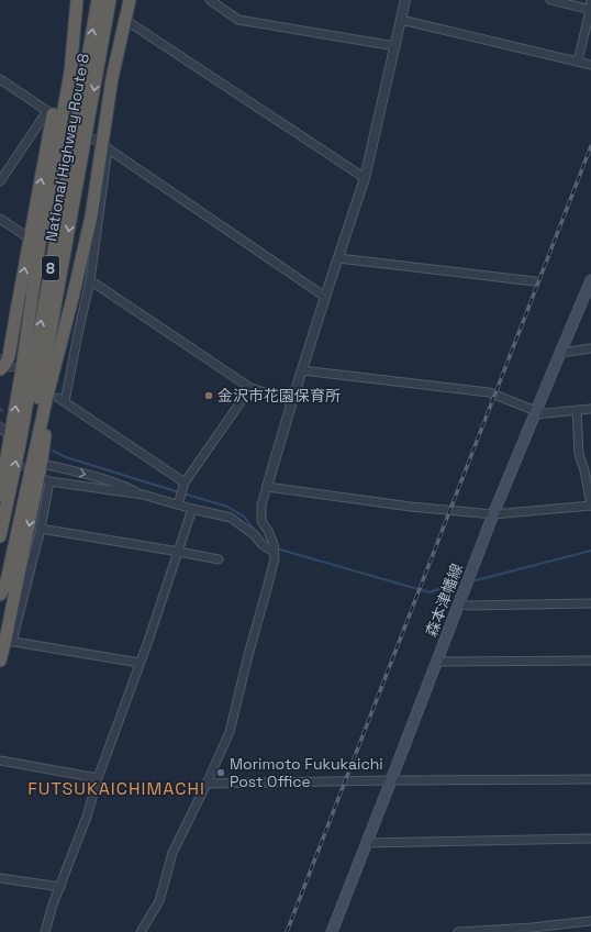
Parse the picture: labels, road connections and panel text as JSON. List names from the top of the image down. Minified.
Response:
{"streets":{"highway":["National Highway Route 8","8"],"main road":["森本津幡線"]},"districts":["FUTSUKAICHIMACHI"],"places":["金沢市花園保育所","Morimoto Fukukaichi Post Office"]}
